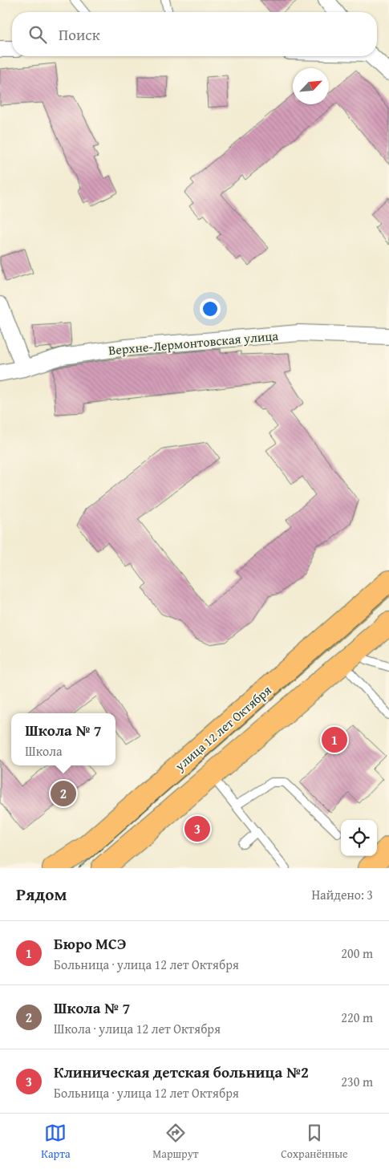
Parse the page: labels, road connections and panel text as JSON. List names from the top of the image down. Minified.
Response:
{"streets":{"main road":["улица 12 лет Октября"],"street":["Верхне-Лермонтовская улица"]},"north":"top right","page":{"search":"Поиск","popup":["Школа № 7","Школа"],"pins":["1","2","3"],"heading":["Рядом","Найдено: 3"],"list":[{"mark":"1","name":"Бюро МСЭ","note":"Больница · улица 12 лет Октября","value":"200 m"},{"mark":"2","name":"Школа № 7","note":"Школа · улица 12 лет Октября","value":"220 m"},{"mark":"3","name":"Клиническая детская больница №2","note":"Больница · улица 12 лет Октября","value":"230 m"}],"nav":["Карта","Маршрут","Сохранённые"]}}
